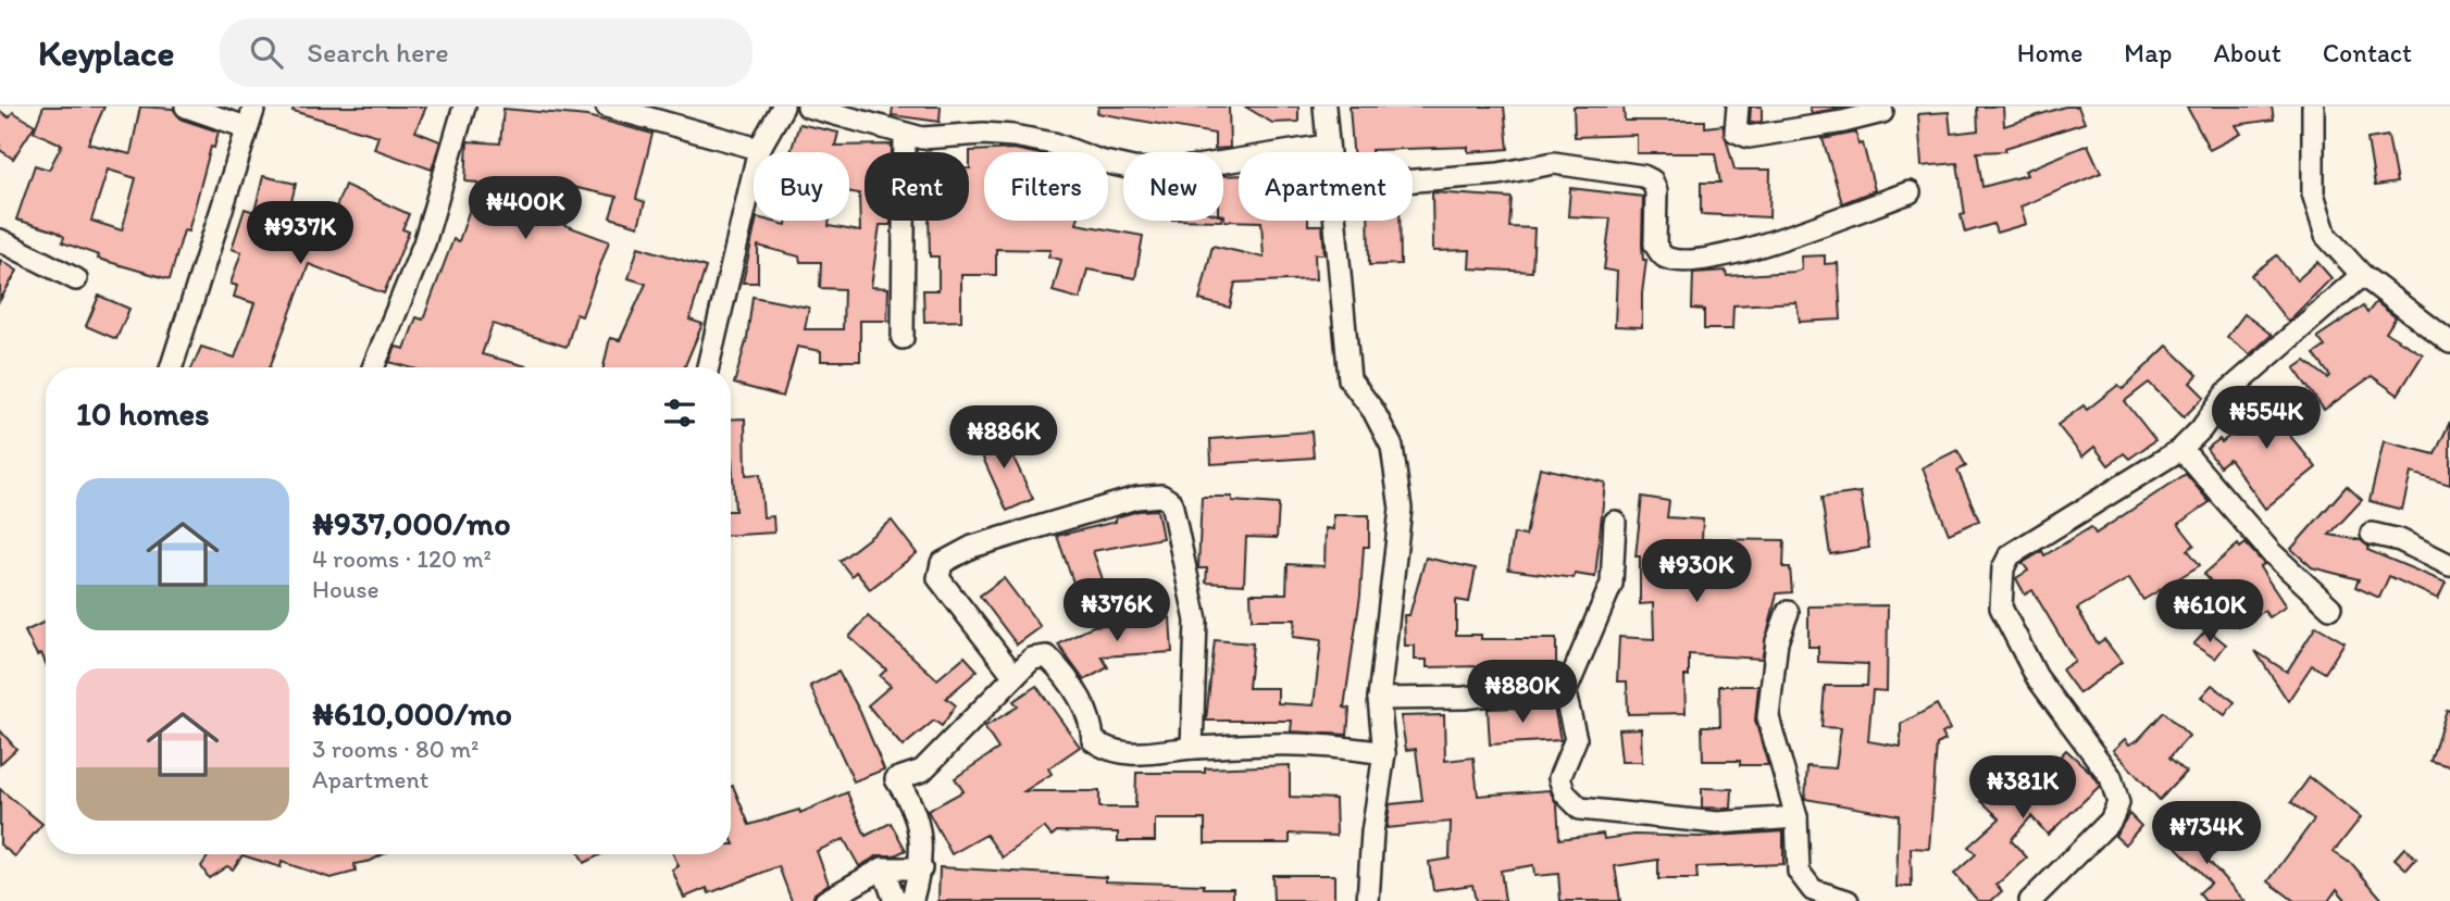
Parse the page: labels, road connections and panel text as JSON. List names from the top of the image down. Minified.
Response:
{"page":{"header":"Keyplace","search":"Search here","nav":["Home","Map","About","Contact"],"chip":["Buy","Rent","Filters","New","Apartment"],"price":["₦400K","₦937K","₦554K","₦886K","₦930K","₦376K","₦610K","₦880K","₦381K","₦734K"],"heading":"10 homes","list":[{"name":"₦937,000/mo","note":"4 rooms · 120 m² · House"},{"name":"₦610,000/mo","note":"3 rooms · 80 m² · Apartment"}]}}
